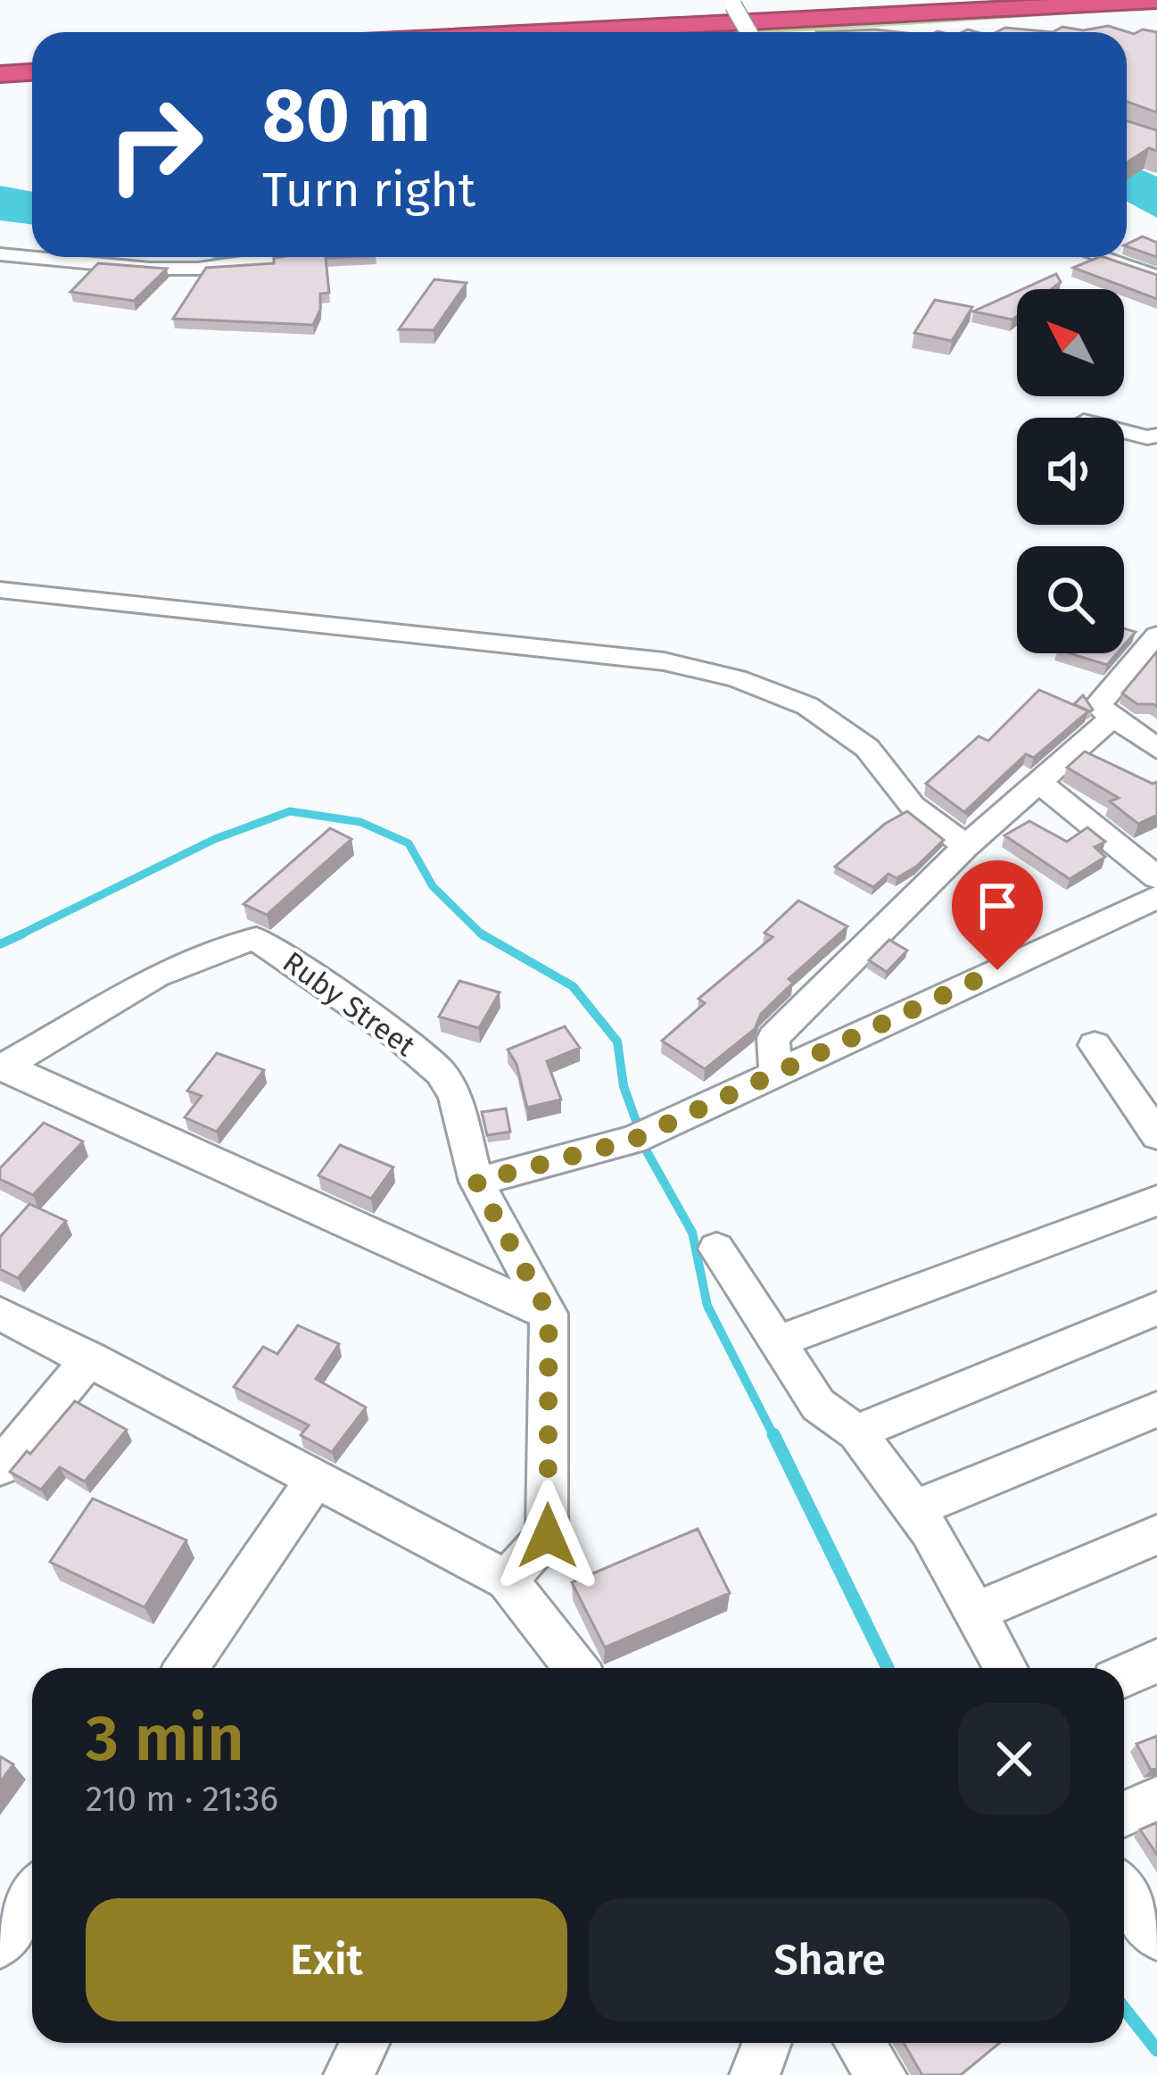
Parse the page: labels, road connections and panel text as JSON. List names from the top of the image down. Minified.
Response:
{"streets":{"street":["Ruby Street"]},"north":"top left","page":{"turn":["80 m","Turn right"],"heading":["3 min","210 m · 21:36"],"buttons":["Exit","Share"]}}
